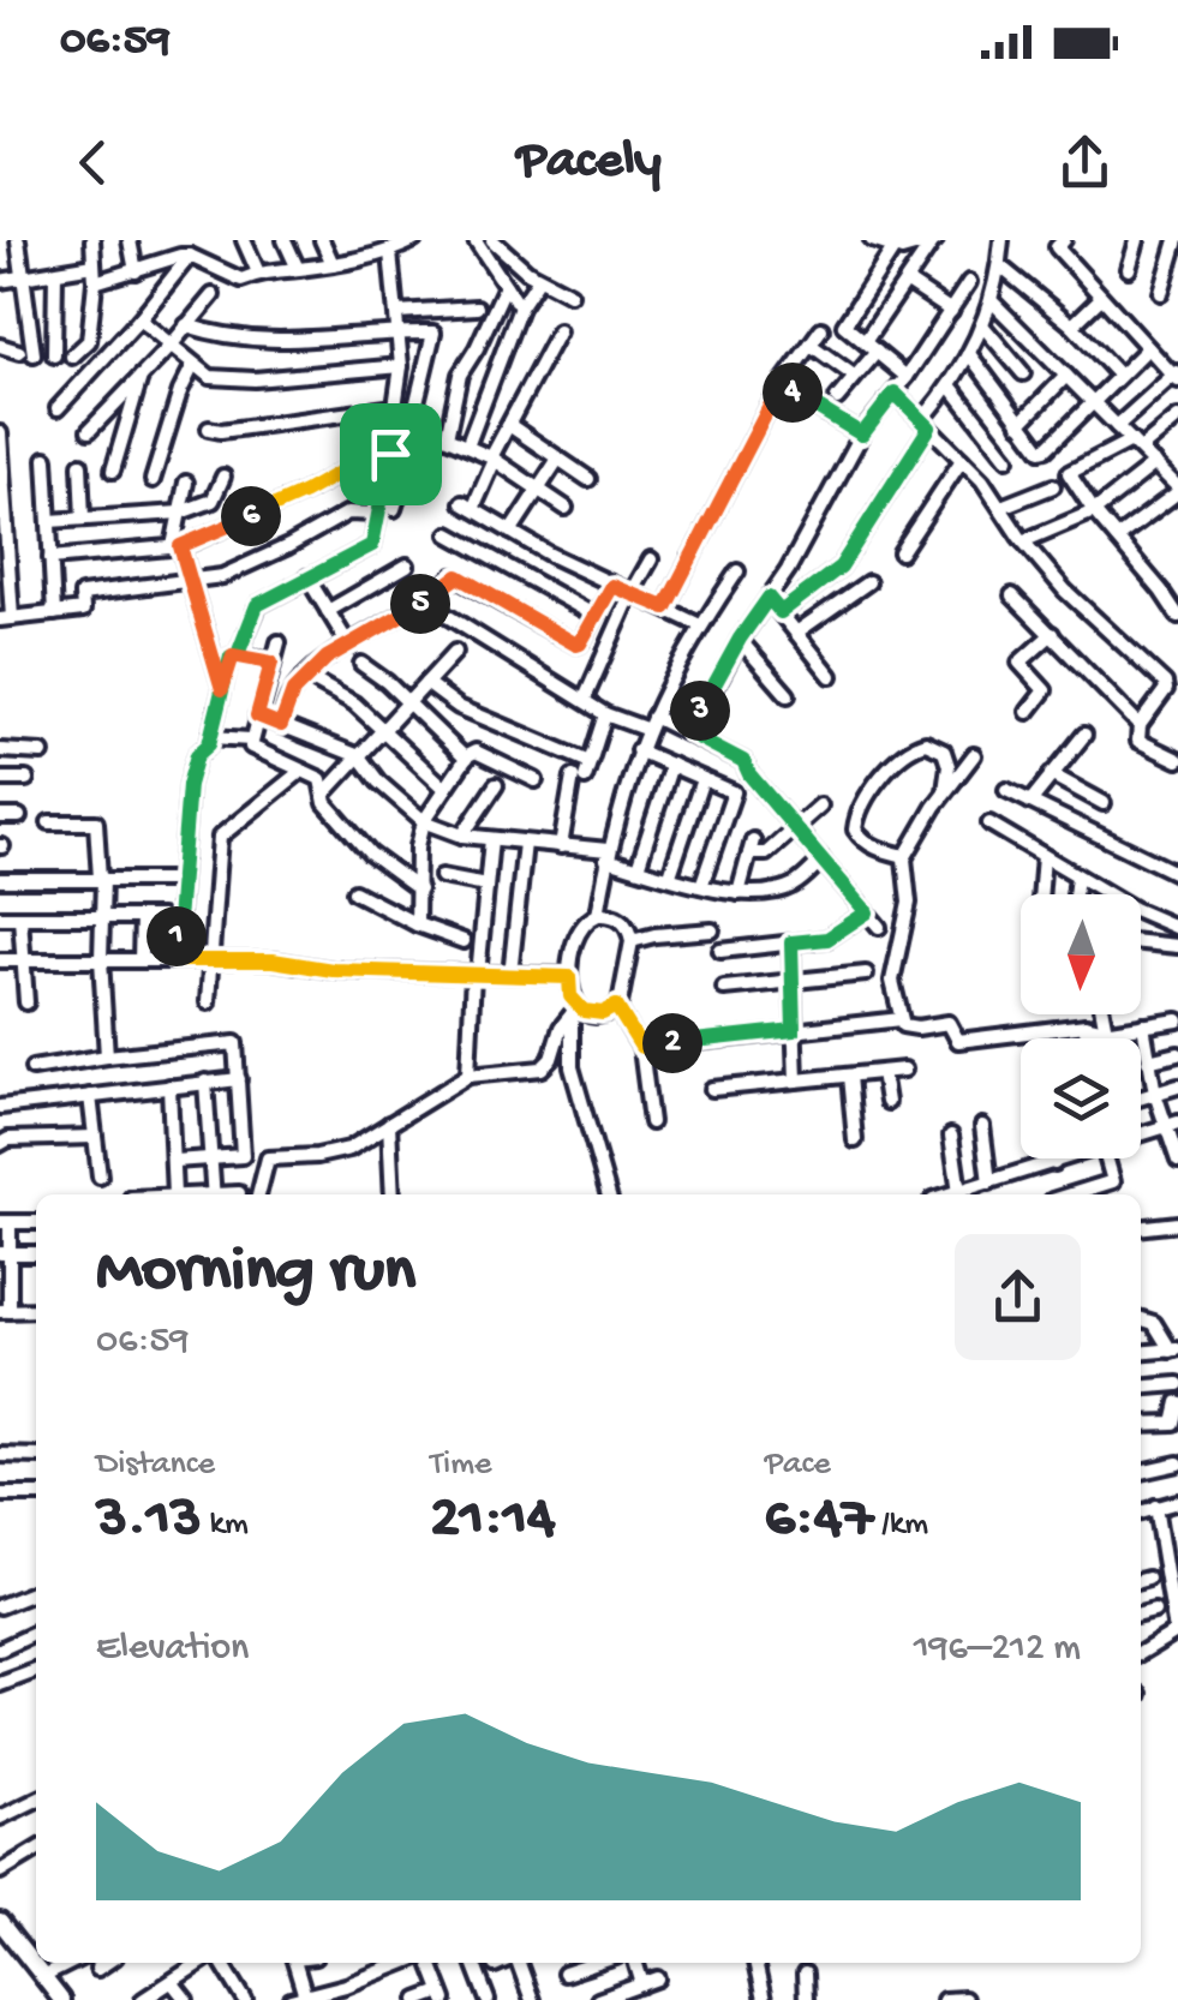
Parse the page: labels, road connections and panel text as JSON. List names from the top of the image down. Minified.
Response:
{"north":"bottom","page":{"status":"06:59","header":"Pacely","pins":["4","6","5","3","1","2"],"heading":["Morning run","06:59"],"stats":[["Distance","3.13 km"],["Time","21:14"],["Pace","6:47 /km"]],"chart":["Elevation","196–212 m"]}}
